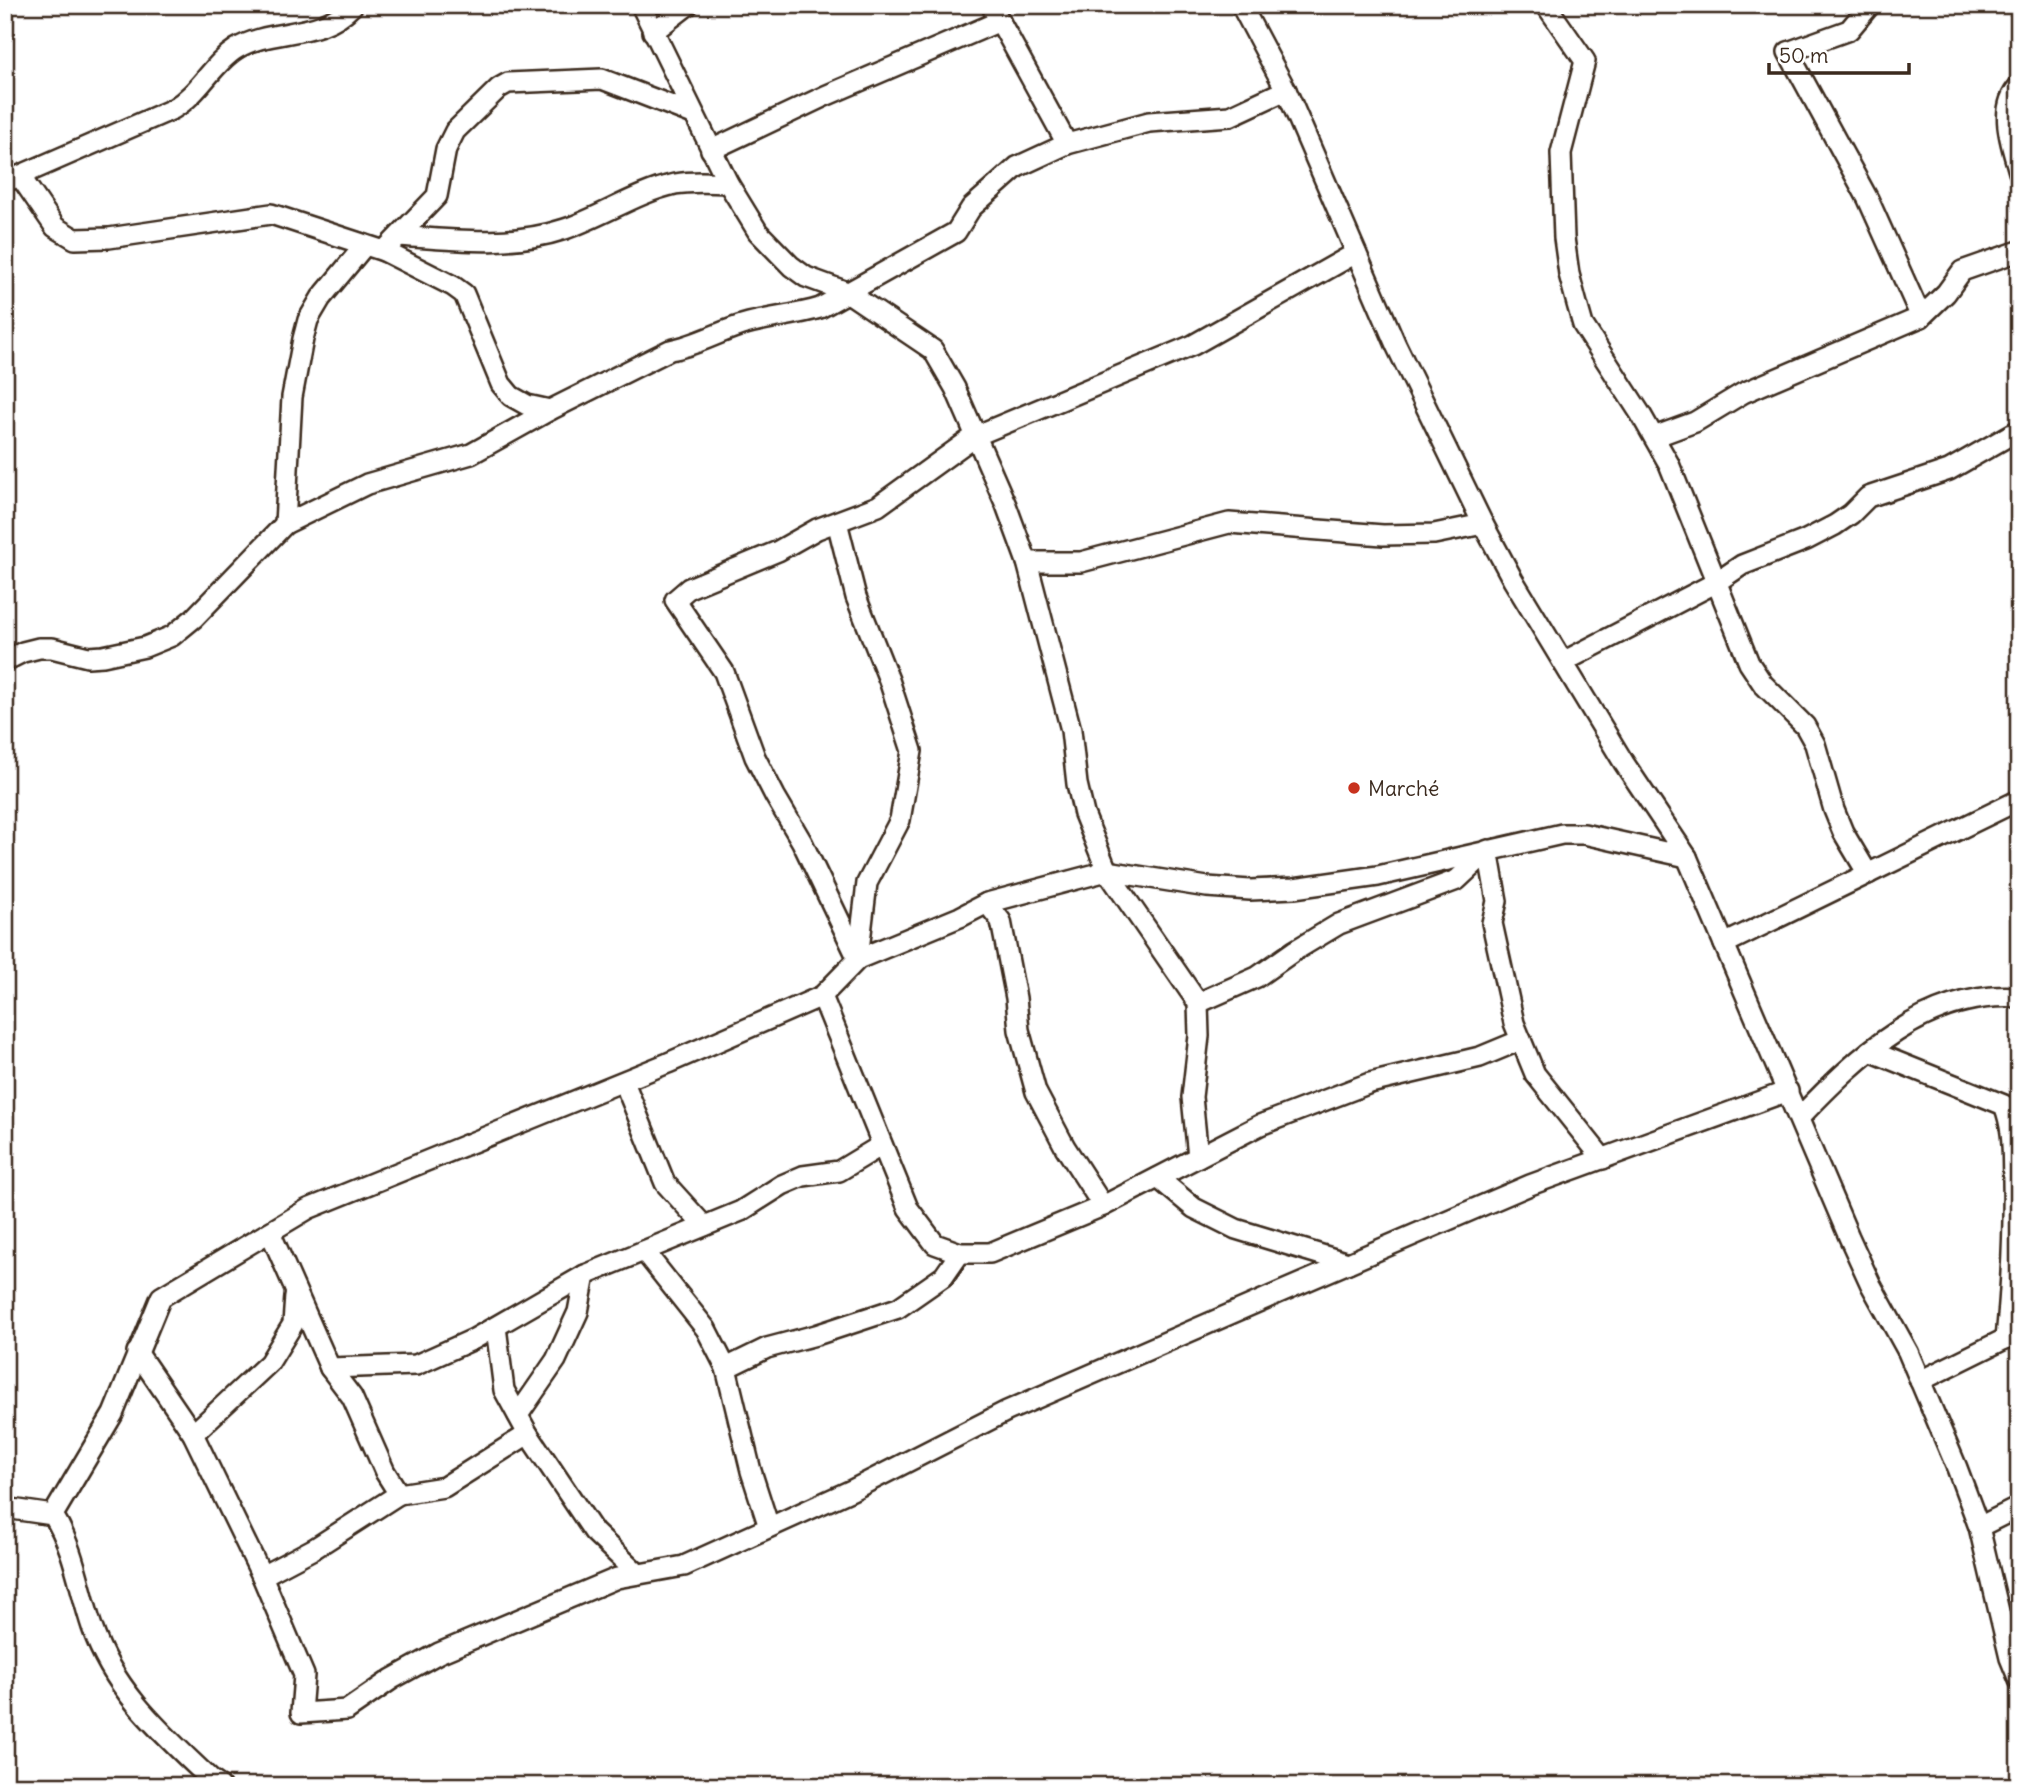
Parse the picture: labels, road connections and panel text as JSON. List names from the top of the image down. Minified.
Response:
{"places":["Marché"],"scale_bar":"50 m"}
